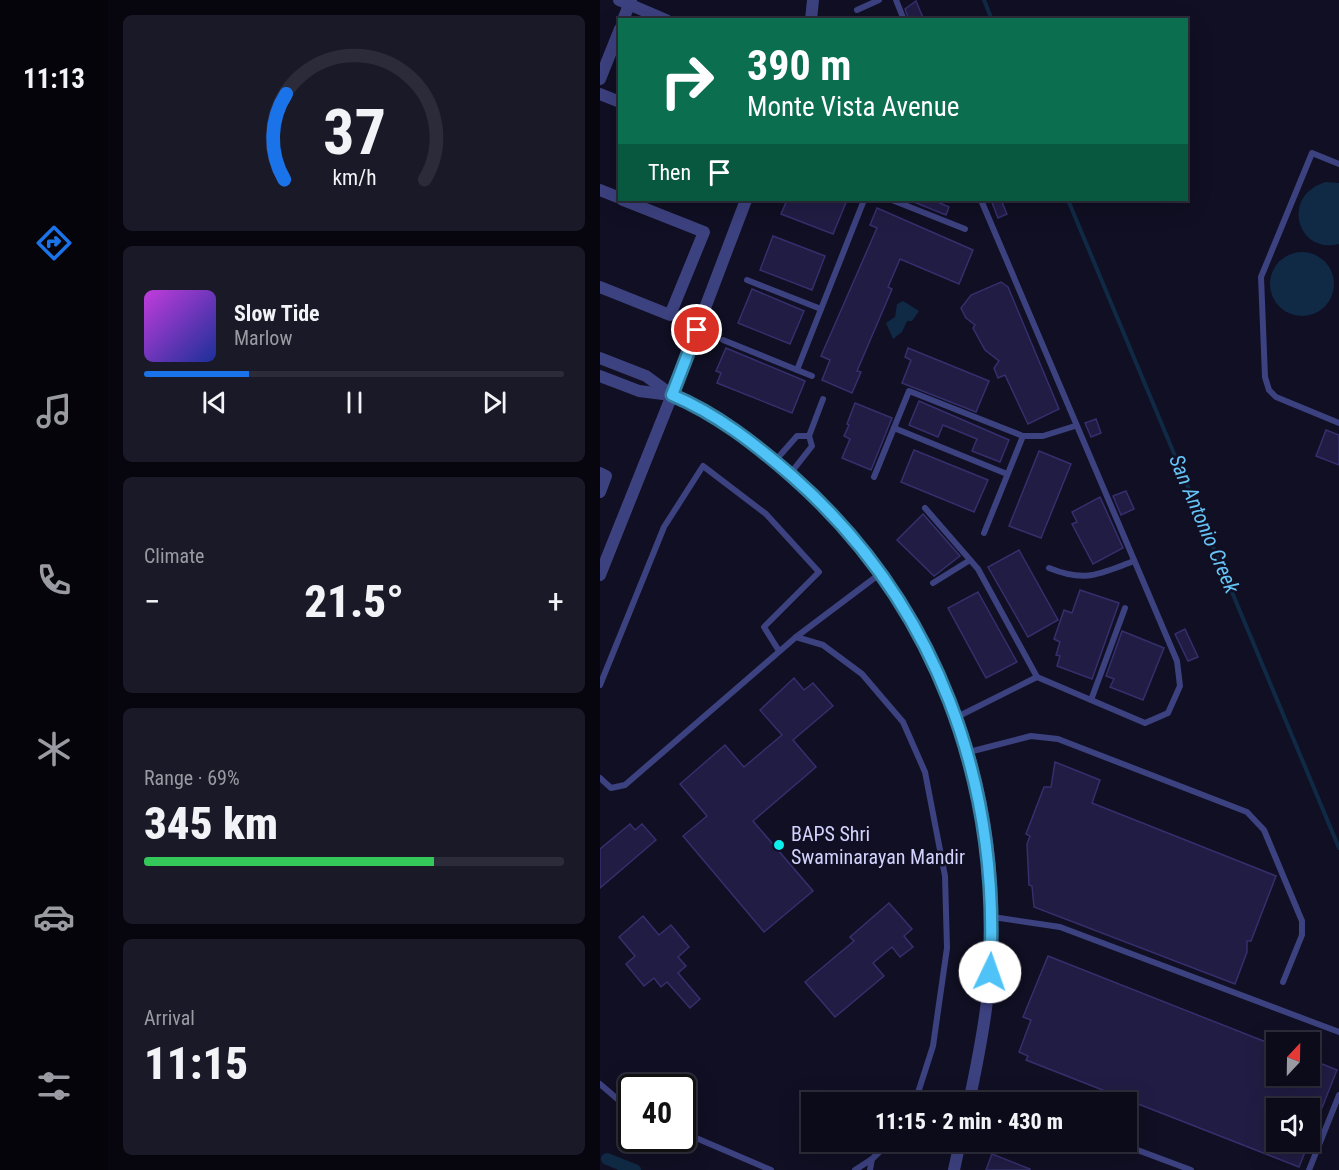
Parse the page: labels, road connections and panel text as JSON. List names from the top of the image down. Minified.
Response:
{"water":["San Antonio Creek"],"places":["BAPS Shri Swaminarayan Mandir"],"north":"top","page":{"tabs":"11:13","turn":["390 m","Monte Vista Avenue"],"then":"Then","song":["Slow Tide","Marlow"],"tile":["Climate",["Range · 69%","345 km"],["Arrival","11:15"]],"heat":["−","21.5°","+"],"limit":"40","trip":"11:15 · 2 min · 430 m","gauge":["37","km/h"]}}
